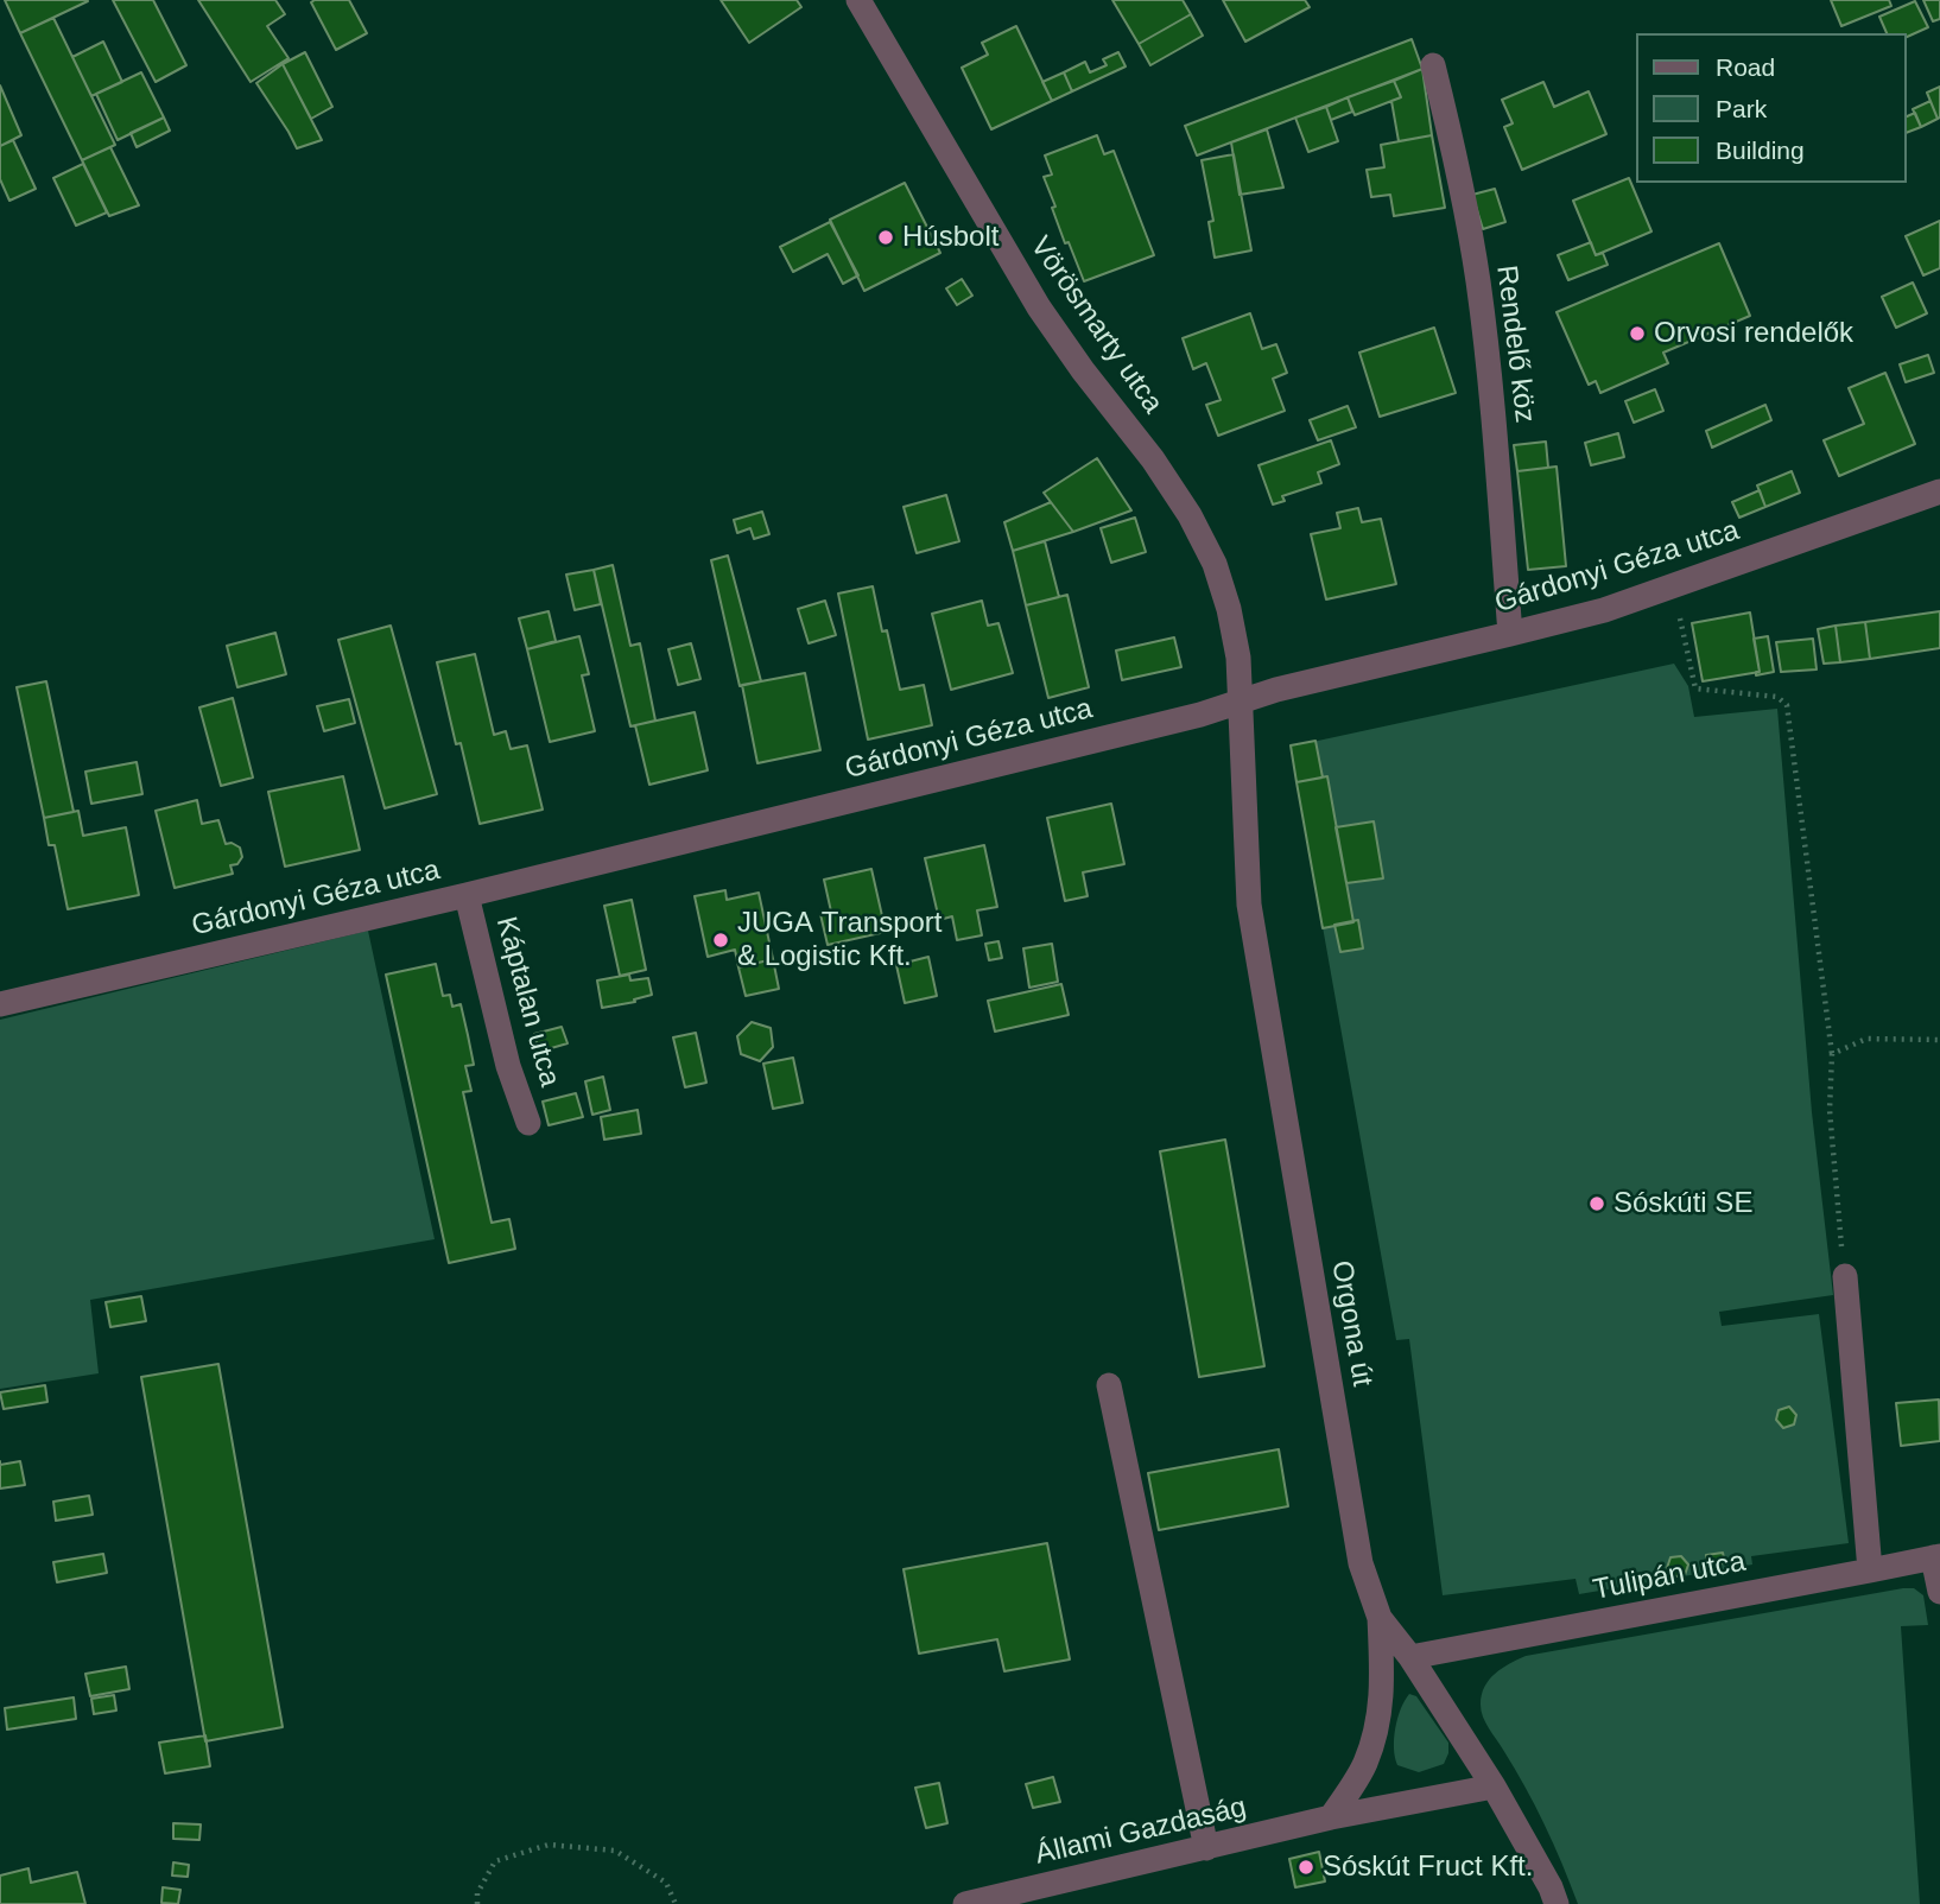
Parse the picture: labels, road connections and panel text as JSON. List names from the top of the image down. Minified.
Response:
{"streets":{"street":["Vörösmarty utca","Rendelő köz","Gárdonyi Géza utca","Káptalan utca","Orgona út","Tulipán utca","Állami Gazdaság"]},"crossings":[["Vörösmarty utca","Gárdonyi Géza utca"],["Vörösmarty utca","Orgona út"],["Rendelő köz","Gárdonyi Géza utca"],["Gárdonyi Géza utca","Káptalan utca"],["Gárdonyi Géza utca","Orgona út"],["Orgona út","Tulipán utca"],["Orgona út","Állami Gazdaság"]],"places":["Húsbolt","Orvosi rendelők","JUGA Transport & Logistic Kft.","Sóskúti SE","Sóskút Fruct Kft."],"legend":["Road","Park","Building"]}
